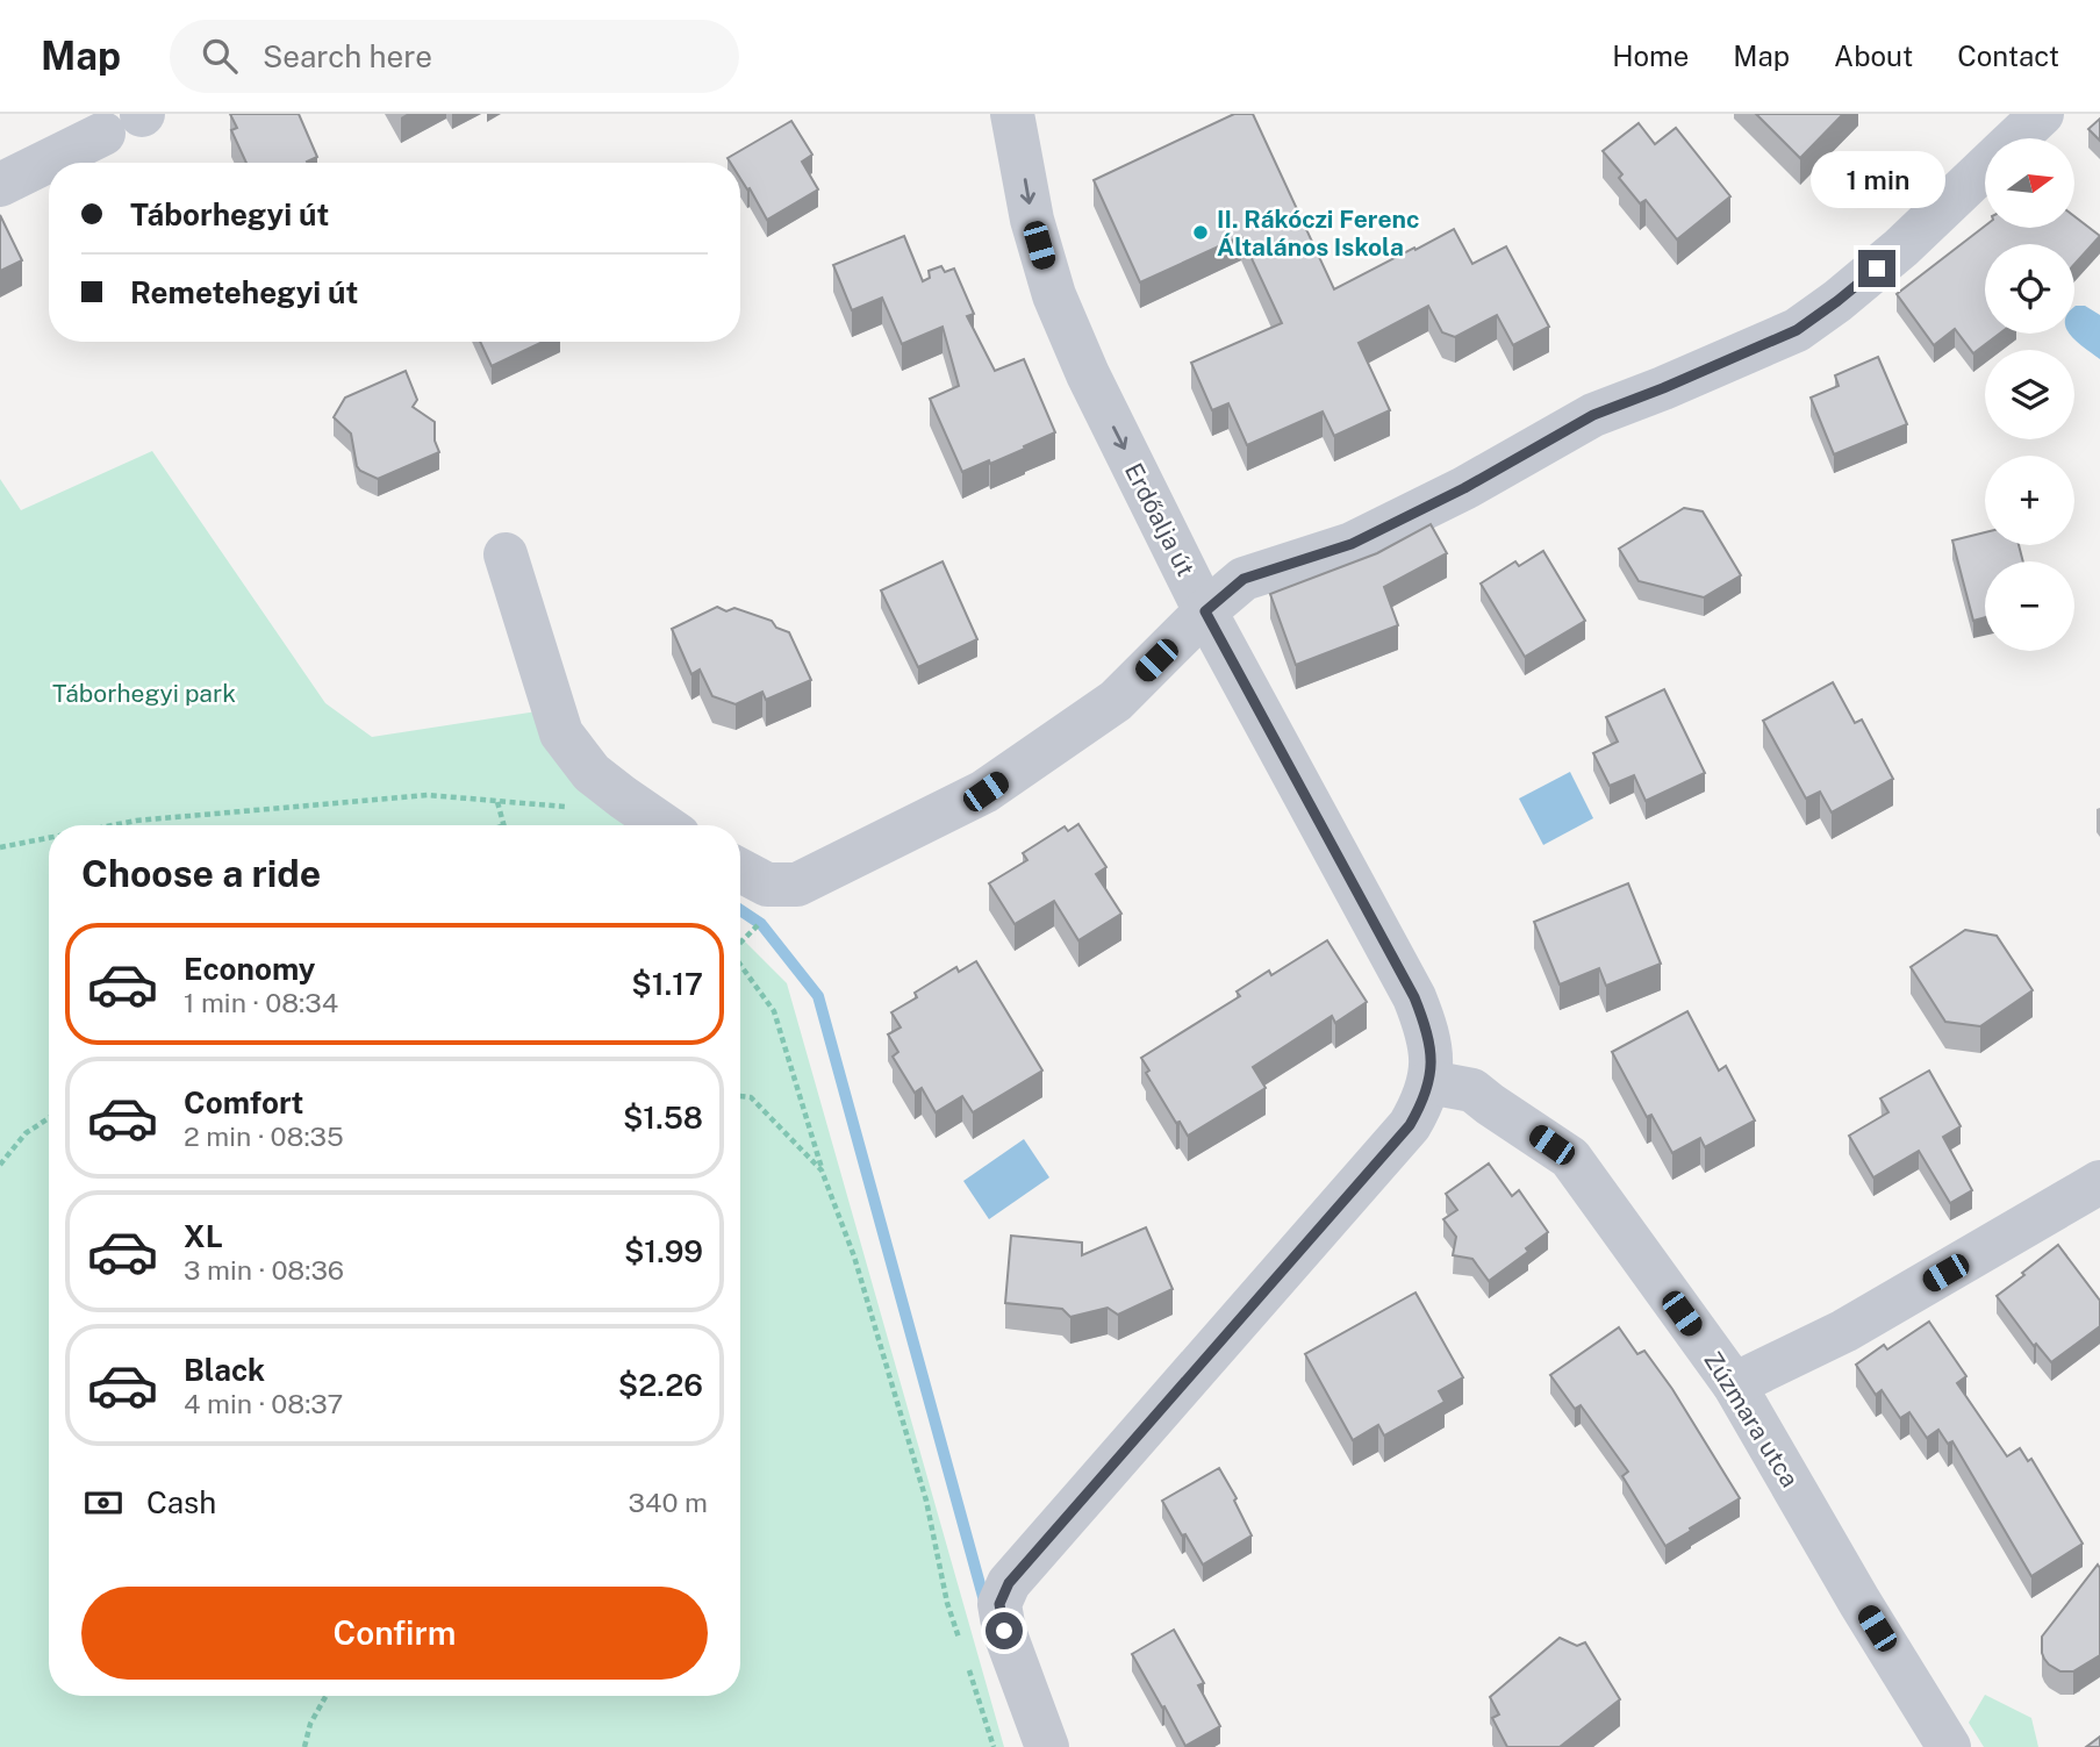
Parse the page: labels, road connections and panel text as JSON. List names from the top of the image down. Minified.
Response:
{"streets":{"street":["Erdőalja út","Zúzmara utca"]},"crossings":[["Erdőalja út","Zúzmara utca"]],"one_way":["Erdőalja út"],"parks":["Táborhegyi park"],"places":["II. Rákóczi Ferenc Általános Iskola"],"north":"right","page":{"header":"Map","search":"Search here","nav":["Home","Map","About","Contact"],"map_buttons":["+","−"],"bubble":"1 min","banner":["Táborhegyi út","Remetehegyi út"],"heading":"Choose a ride","list":[{"name":"Economy","note":"1 min · 08:34","value":"$1.17"},{"name":"Comfort","note":"2 min · 08:35","value":"$1.58"},{"name":"XL","note":"3 min · 08:36","value":"$1.99"},{"name":"Black","note":"4 min · 08:37","value":"$2.26"}],"pay":["Cash","340 m"],"buttons":"Confirm"}}
